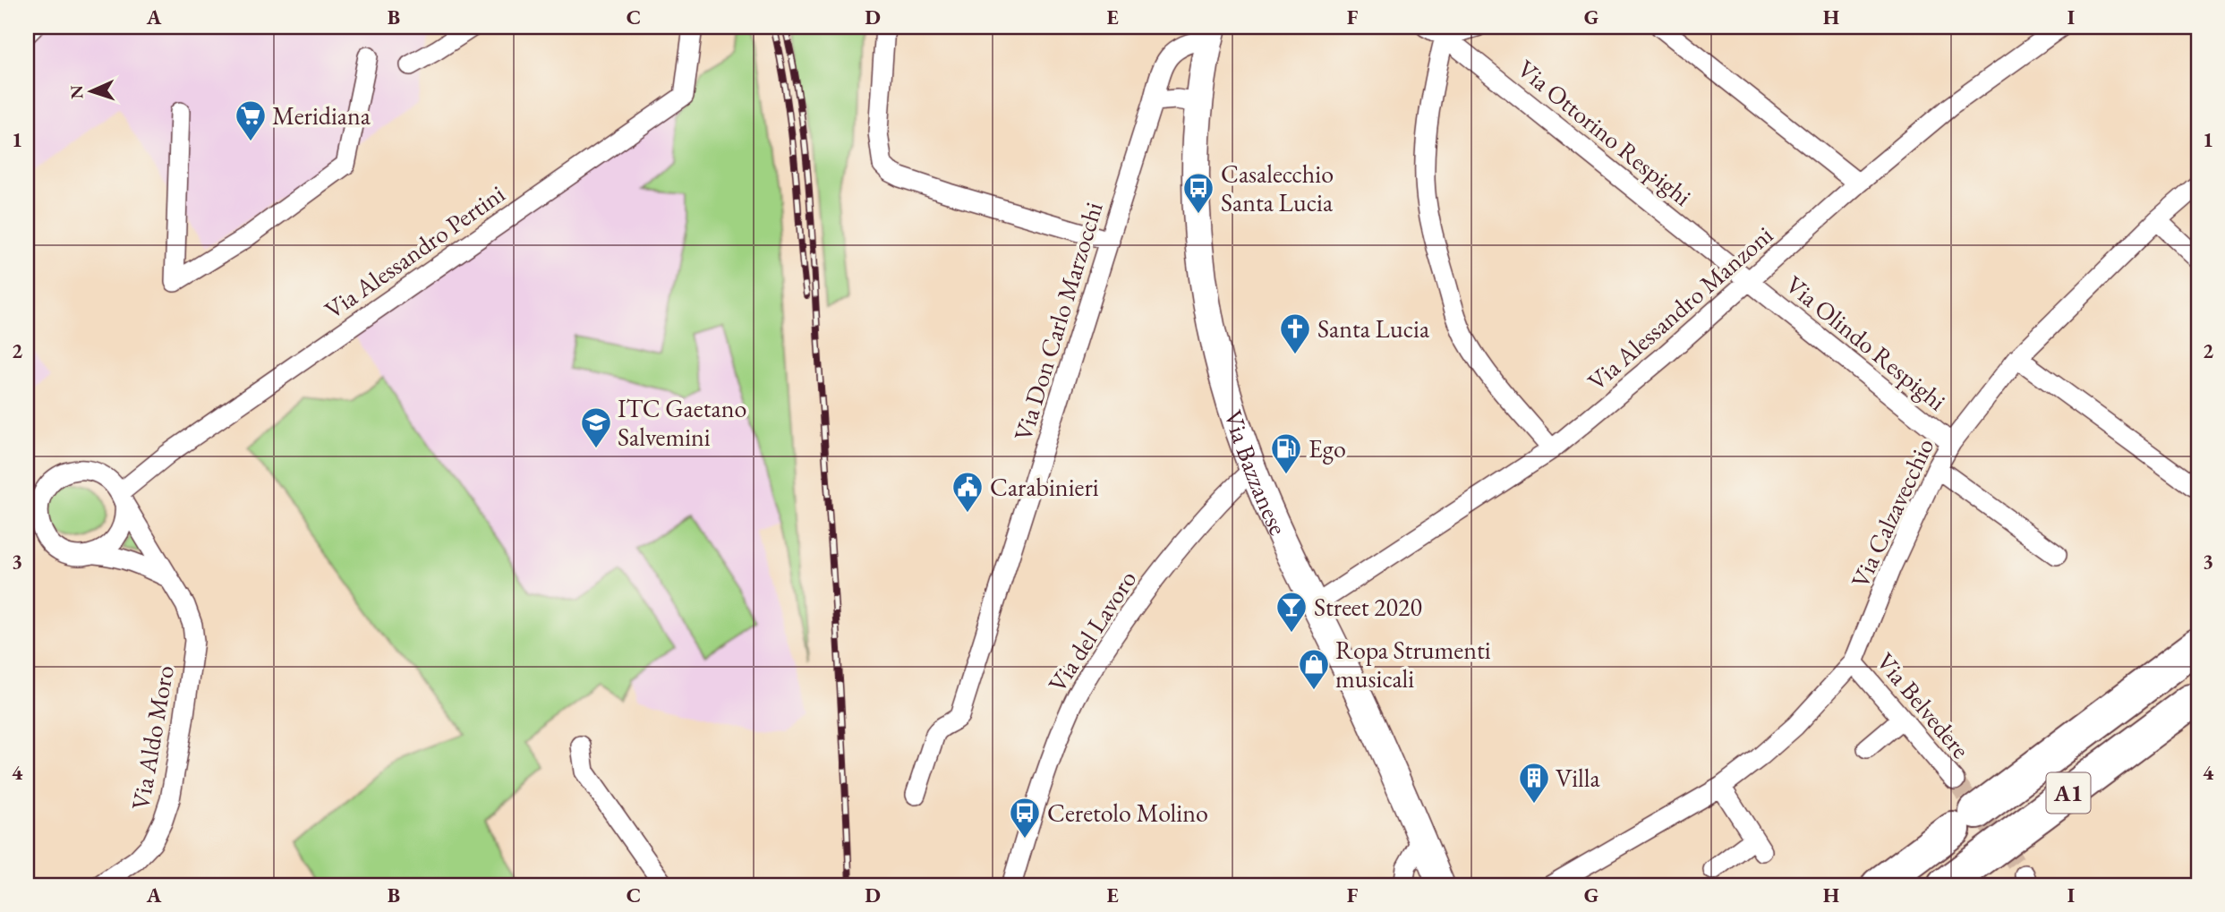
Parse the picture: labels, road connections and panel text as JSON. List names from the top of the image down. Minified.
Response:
{"streets":{"highway":["A1"],"main road":["Via Bazzanese"],"street":["Via Ottorino Respighi","Via Alessandro Pertini","Via Alessandro Manzoni","Via Don Carlo Marzocchi","Via Olindo Respighi","Via Calzavecchio","Via del Lavoro","Via Belvedere","Via Aldo Moro"]},"crossings":[["Via Ottorino Respighi","Via Alessandro Manzoni"],["Via Ottorino Respighi","Via Olindo Respighi"],["Via Alessandro Pertini","Via Aldo Moro"],["Via Alessandro Manzoni","Via Olindo Respighi"],["Via Alessandro Manzoni","Via Bazzanese"],["Via Don Carlo Marzocchi","Via Bazzanese"],["Via Olindo Respighi","Via Calzavecchio"],["Via Bazzanese","Via del Lavoro"],["Via Calzavecchio","Via Belvedere"]],"places":{"supermarket":["Meridiana"],"bus stop":["Casalecchio Santa Lucia","Ceretolo Molino"],"church":["Santa Lucia"],"school or university":["ITC Gaetano Salvemini"],"fuel station":["Ego"],"public building":["Carabinieri"],"bar":["Street 2020"],"shop":["Ropa Strumenti musicali"],"building":["Villa"]},"north":"left","grid":{"columns":["A","B","C","D","E","F","G","H","I"],"rows":["1","2","3","4"]}}
